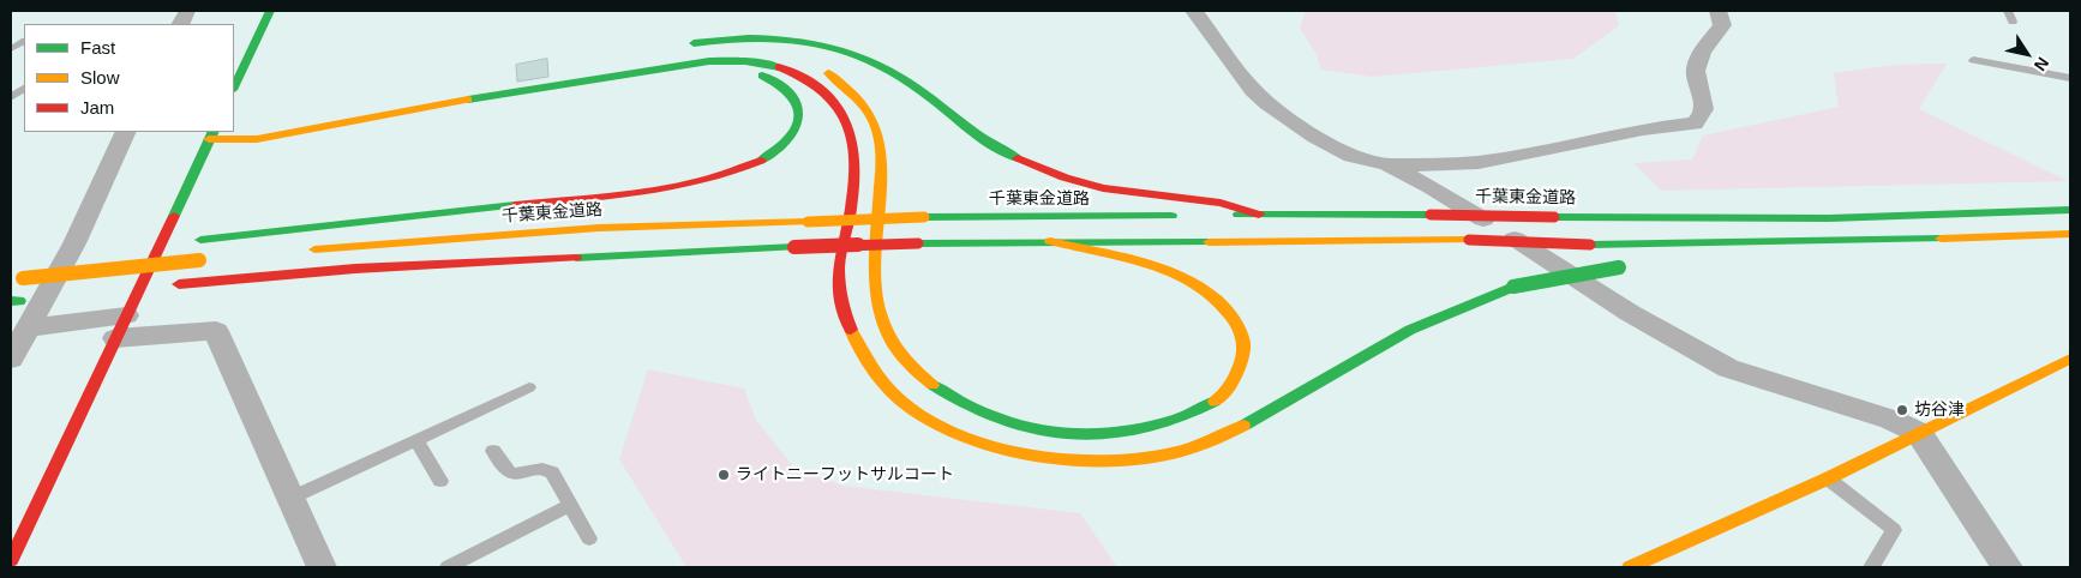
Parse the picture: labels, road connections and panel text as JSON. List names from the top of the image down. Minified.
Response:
{"streets":{"main road":["千葉東金道路"]},"places":["坊谷津","ライトニーフットサルコート"],"legend":["Fast","Slow","Jam"],"north":"bottom right"}
